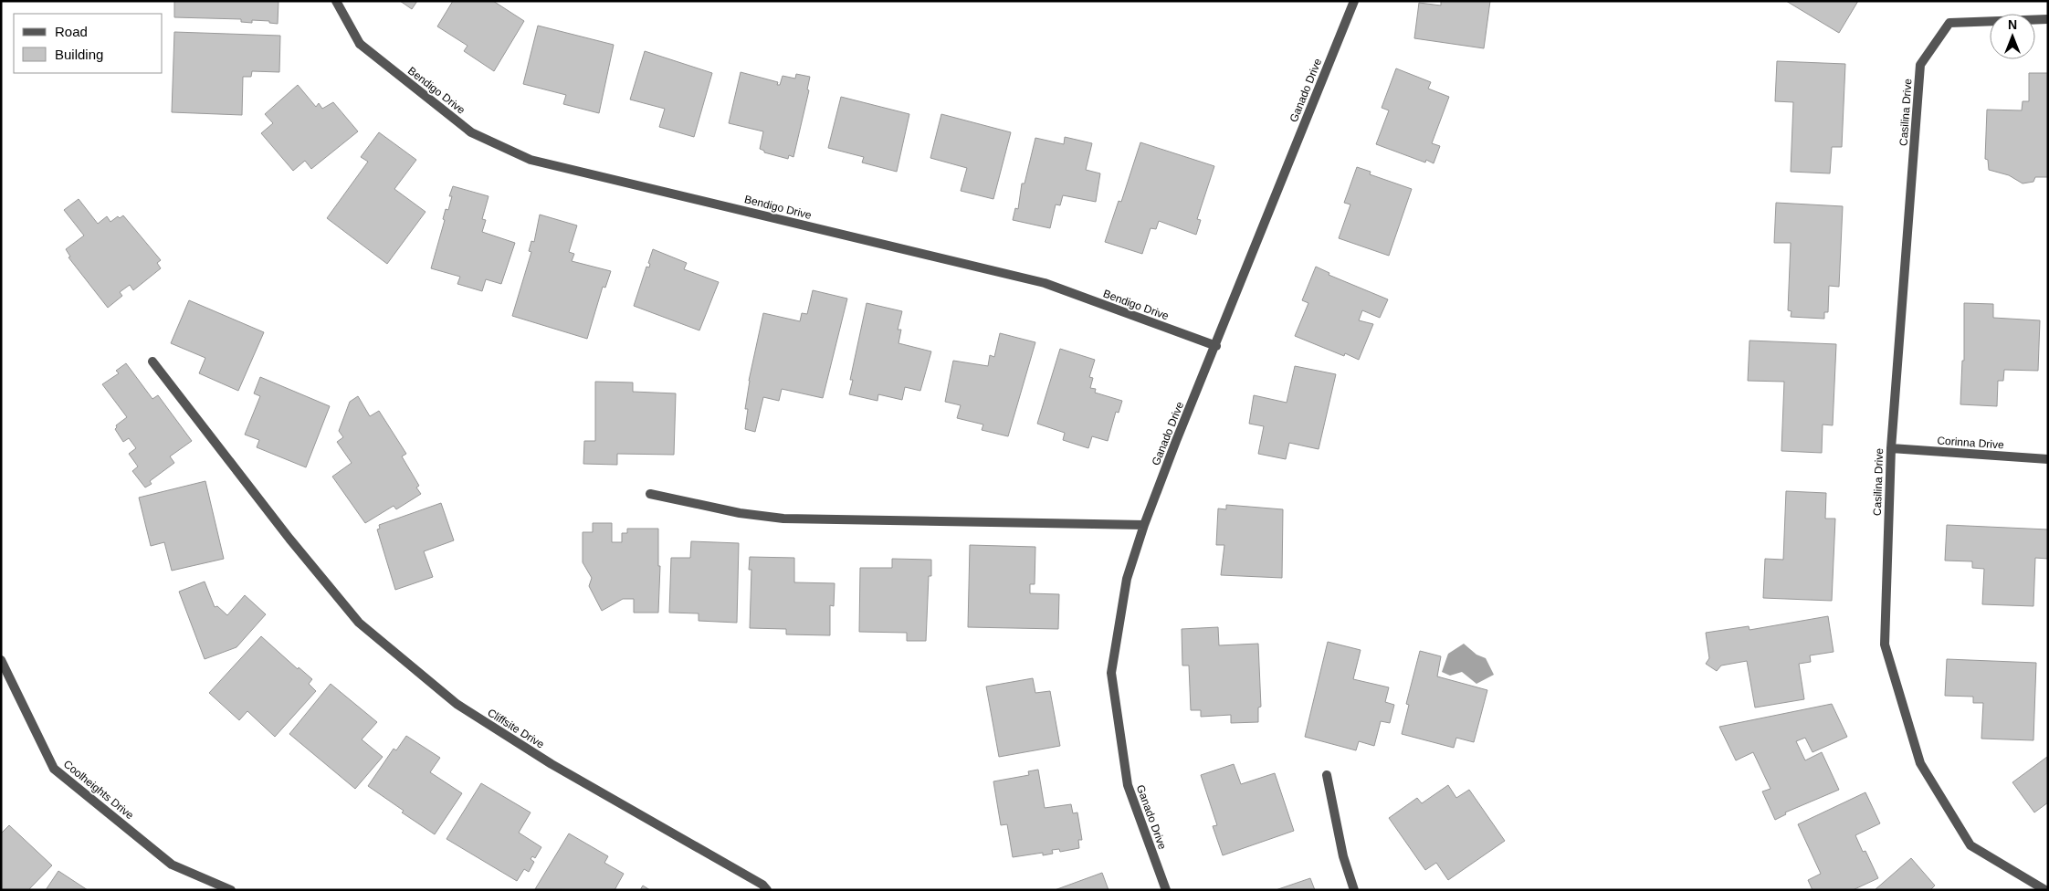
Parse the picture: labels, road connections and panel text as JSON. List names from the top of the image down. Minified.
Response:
{"streets":{"street":["Bendigo Drive","Ganado Drive","Casilina Drive","Corinna Drive","Cliffsite Drive","Coolheights Drive"]},"crossings":[["Bendigo Drive","Ganado Drive"],["Casilina Drive","Corinna Drive"]],"legend":["Road","Building"],"north":"top"}
